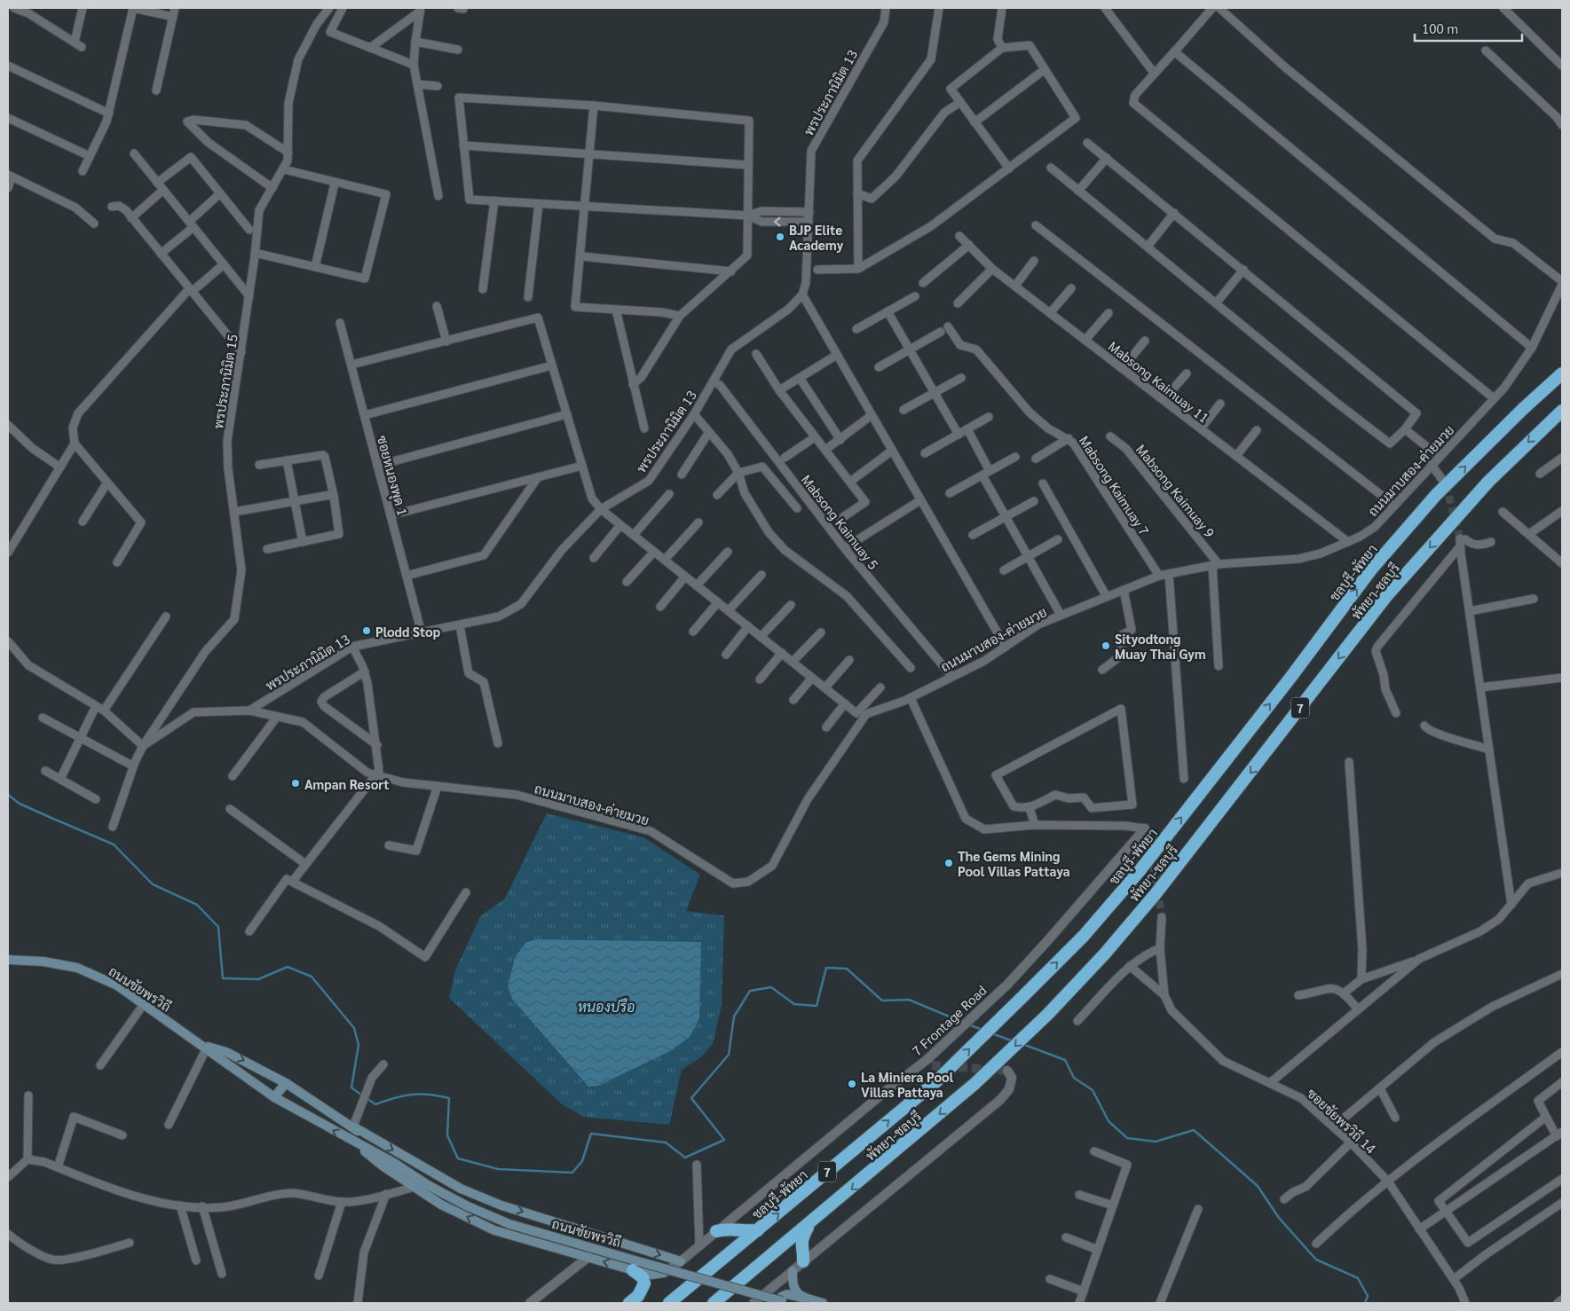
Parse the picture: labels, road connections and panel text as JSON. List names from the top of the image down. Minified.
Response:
{"streets":{"highway":["ชลบุรี-พัทยา","พัทยา-ชลบุรี","7"],"main road":["ถนนชัยพรวิถี"],"street":["พรประภานิมิต 13","พรประภานิมิต 15","Mabsong Kaimuay 11","ถนนมาบสอง-ค่ายมวย","ซอยหนองพุด 1","Mabsong Kaimuay 7","Mabsong Kaimuay 9","Mabsong Kaimuay 5","7 Frontage Road","ซอยชัยพรวิถี 14"]},"crossings":[["พรประภานิมิต 13","ถนนมาบสอง-ค่ายมวย"],["พรประภานิมิต 13","ซอยหนองพุด 1"],["พรประภานิมิต 13","Mabsong Kaimuay 5"],["พรประภานิมิต 15","ถนนมาบสอง-ค่ายมวย"],["Mabsong Kaimuay 11","ถนนมาบสอง-ค่ายมวย"],["ถนนมาบสอง-ค่ายมวย","Mabsong Kaimuay 7"],["ถนนมาบสอง-ค่ายมวย","Mabsong Kaimuay 9"],["ถนนมาบสอง-ค่ายมวย","Mabsong Kaimuay 5"],["ถนนชัยพรวิถี","7 Frontage Road"]],"one_way":["ชลบุรี-พัทยา","พัทยา-ชลบุรี"],"water":["หนองปรือ"],"places":["BJP Elite Academy","Plodd Stop","Sityodtong Muay Thai Gym","Ampan Resort","The Gems Mining Pool Villas Pattaya","La Miniera Pool Villas Pattaya"],"scale_bar":"100 m"}
